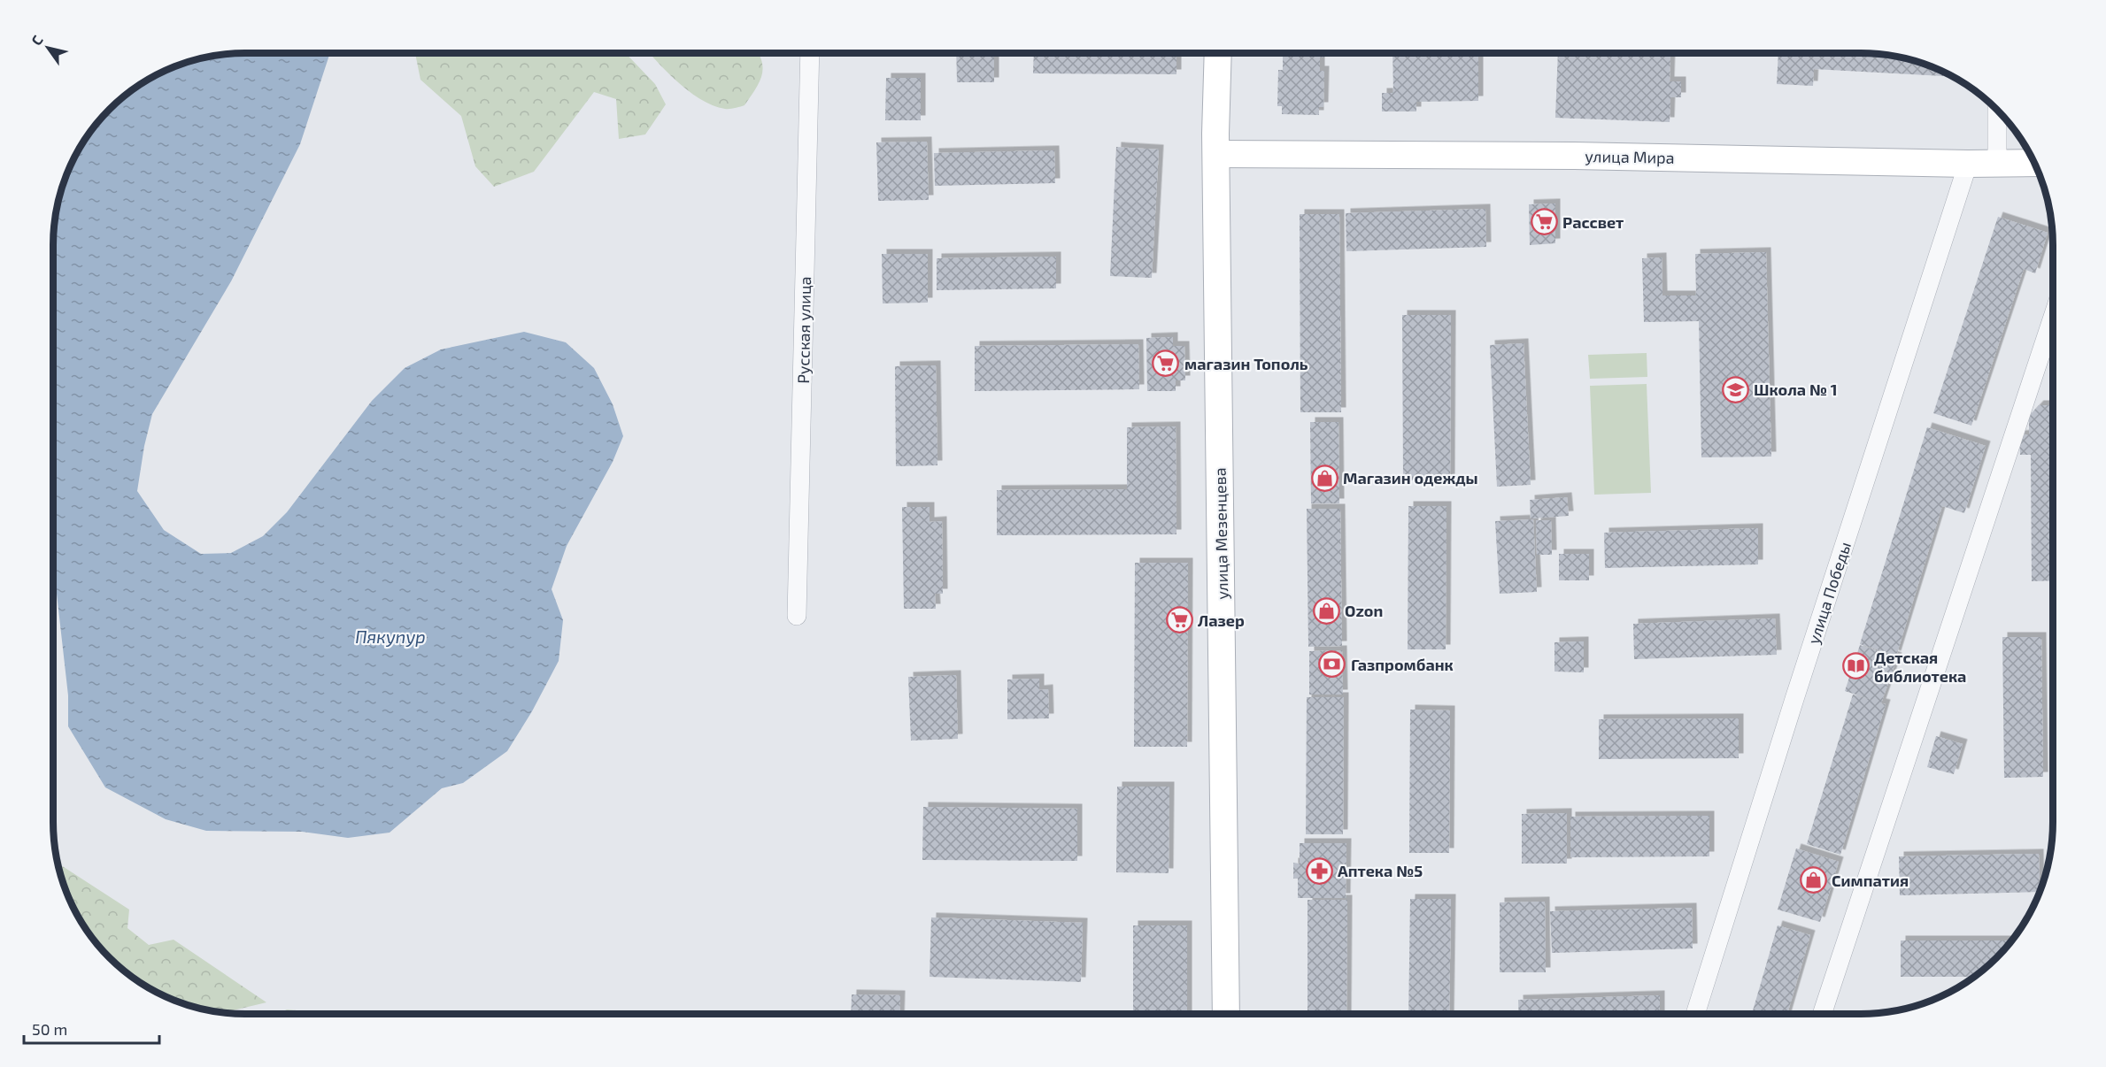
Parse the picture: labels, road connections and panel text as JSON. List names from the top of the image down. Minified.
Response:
{"streets":{"main road":["улица Мира","улица Мезенцева"],"street":["Русская улица","улица Победы"]},"crossings":[["улица Мира","улица Мезенцева"],["улица Мира","улица Победы"]],"water":["Пякупур"],"places":{"supermarket":["Рассвет","магазин Тополь","Лазер"],"school or university":["Школа № 1"],"shop":["Магазин одежды","Ozon","Симпатия"],"bank":["Газпромбанк"],"library":["Детская библиотека"],"pharmacy":["Аптека №5"]},"scale_bar":"50 m","north":"top left"}
